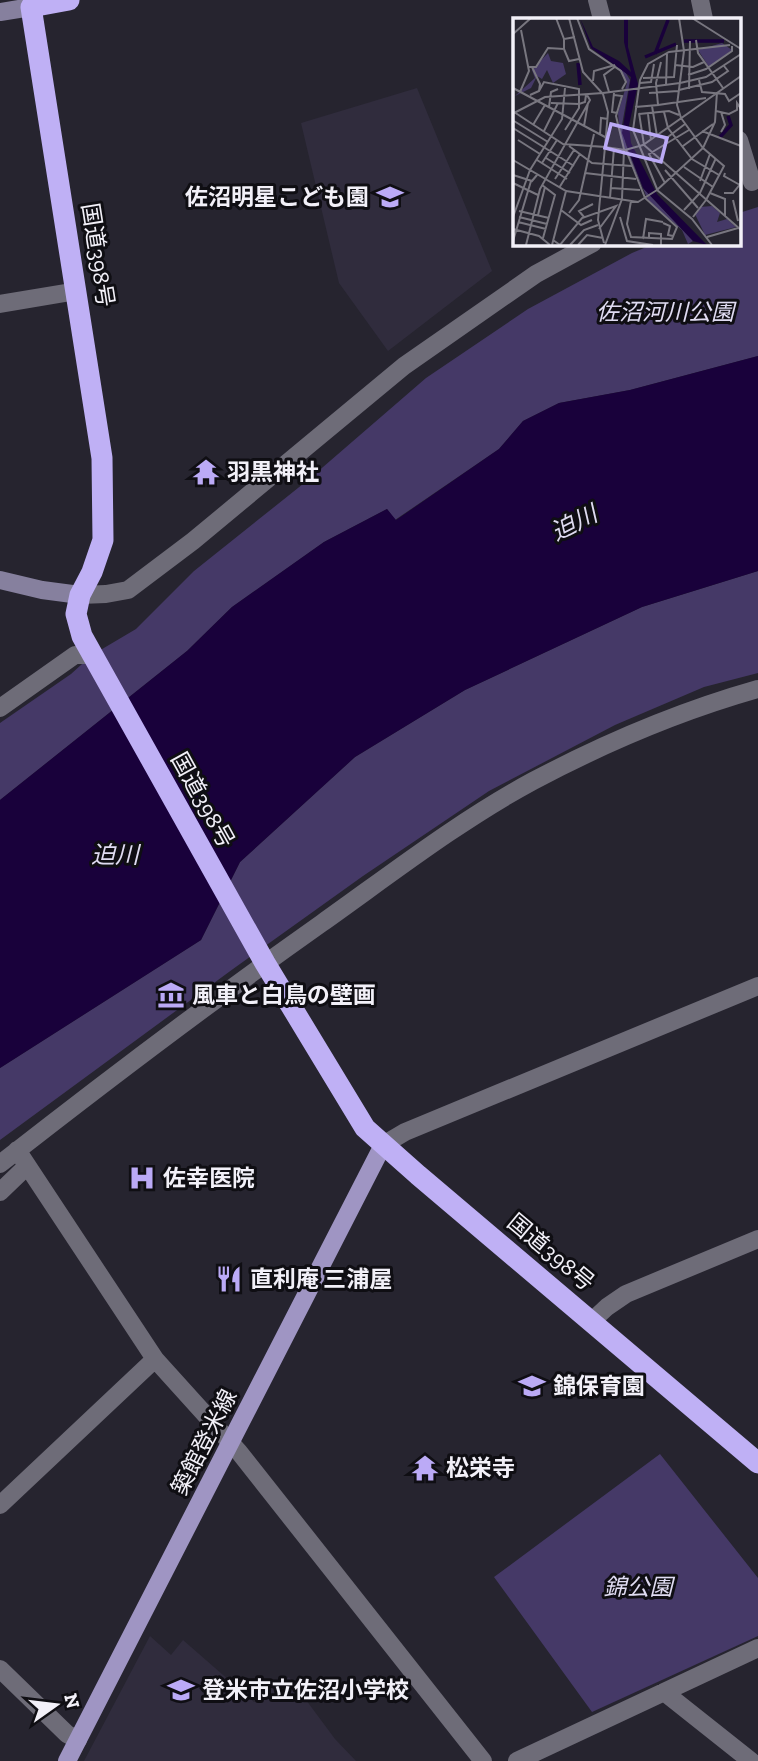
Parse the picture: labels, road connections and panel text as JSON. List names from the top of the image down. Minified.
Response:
{"streets":{"highway":["国道398号"],"main road":["築館登米線"]},"crossings":[["国道398号","築館登米線"]],"water":["迫川"],"parks":["佐沼河川公園","錦公園"],"places":{"school or university":["佐沼明星こども園","錦保育園","登米市立佐沼小学校"],"temple":["羽黒神社","松栄寺"],"museum":["風車と白鳥の壁画"],"hospital":["佐幸医院"],"restaurant":["直利庵 三浦屋"]},"north":"right"}
